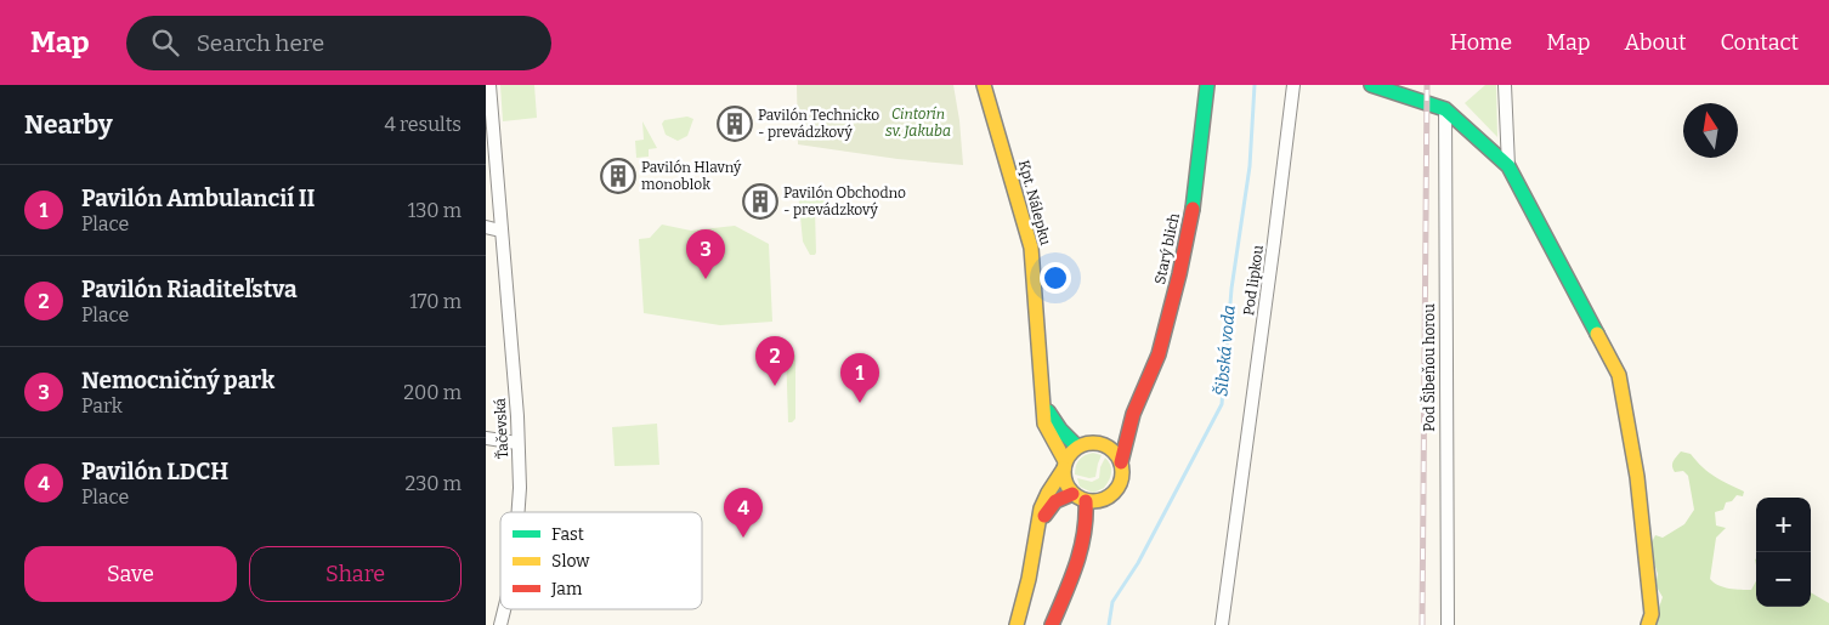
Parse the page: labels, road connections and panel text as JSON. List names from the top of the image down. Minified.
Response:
{"streets":{"street":["Kpt. Nálepku","Starý blich","Pod lipkou","Pod Šibeňou horou","Ťačevská"]},"crossings":[["Kpt. Nálepku","Starý blich"]],"water":["Šibská voda"],"parks":["Cintorín sv. Jakuba"],"places":{"building":["Pavilón Technicko - prevádzkový","Pavilón Hlavný monoblok","Pavilón Obchodno - prevádzkový"]},"legend":["Fast","Slow","Jam"],"north":"top","page":{"header":"Map","search":"Search here","nav":["Home","Map","About","Contact"],"heading":["Nearby","4 results"],"list":[{"mark":"1","name":"Pavilón Ambulancií II","note":"Place","value":"130 m"},{"mark":"2","name":"Pavilón Riaditeľstva","note":"Place","value":"170 m"},{"mark":"3","name":"Nemocničný park","note":"Park","value":"200 m"},{"mark":"4","name":"Pavilón LDCH","note":"Place","value":"230 m"}],"pins":["3","2","1","4"],"map_buttons":["+","−"],"buttons":["Save","Share"]}}
